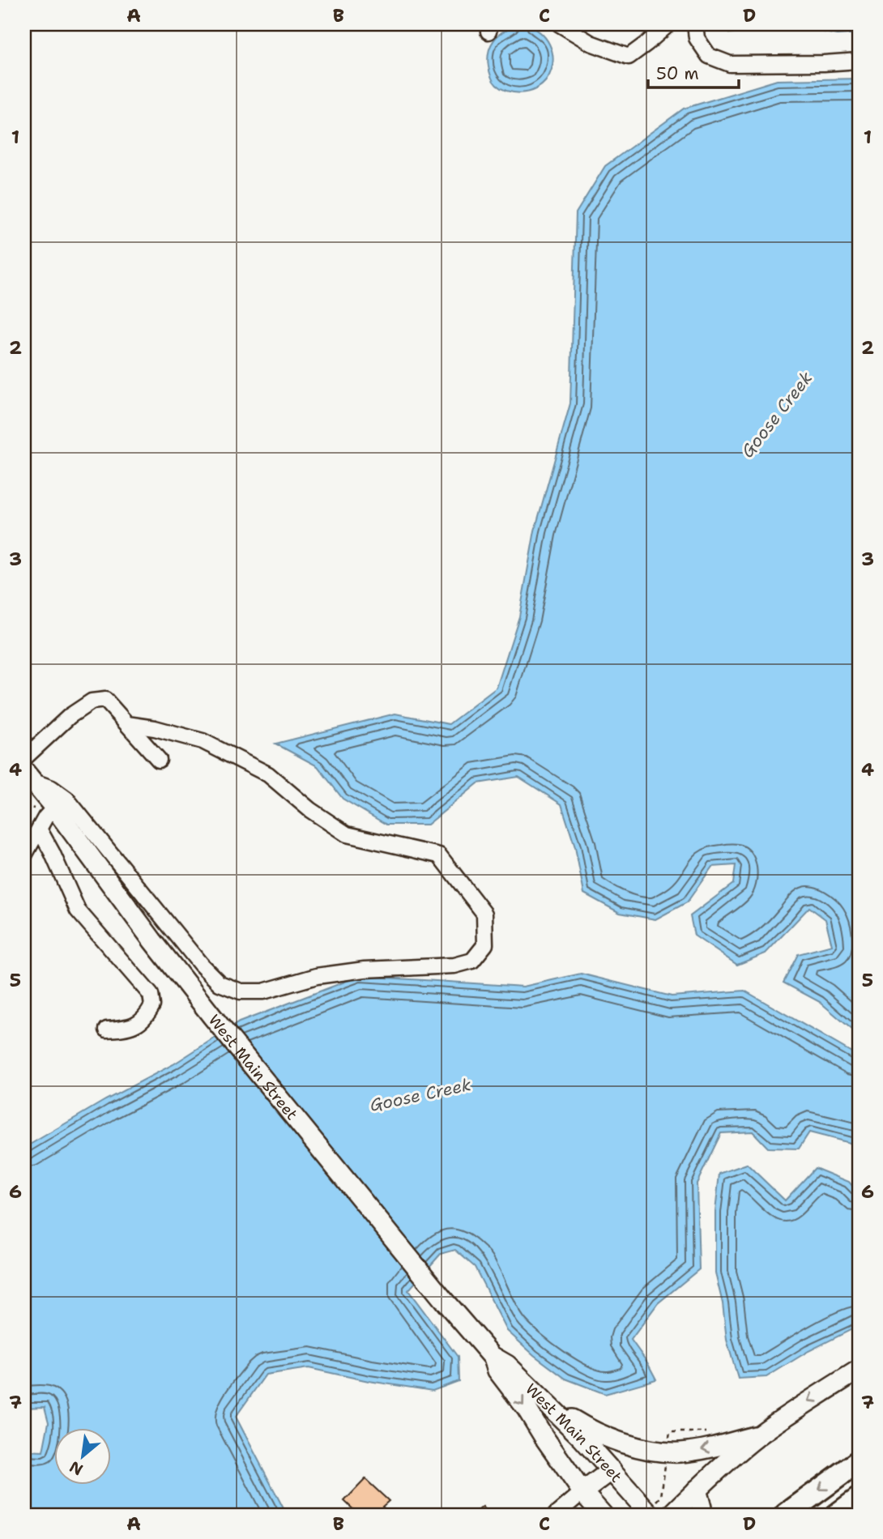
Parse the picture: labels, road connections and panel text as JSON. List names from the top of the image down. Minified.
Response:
{"streets":{"main road":["West Main Street"]},"water":["Goose Creek"],"scale_bar":"50 m","north":"bottom left","grid":{"columns":["A","B","C","D"],"rows":["1","2","3","4","5","6","7"]}}
